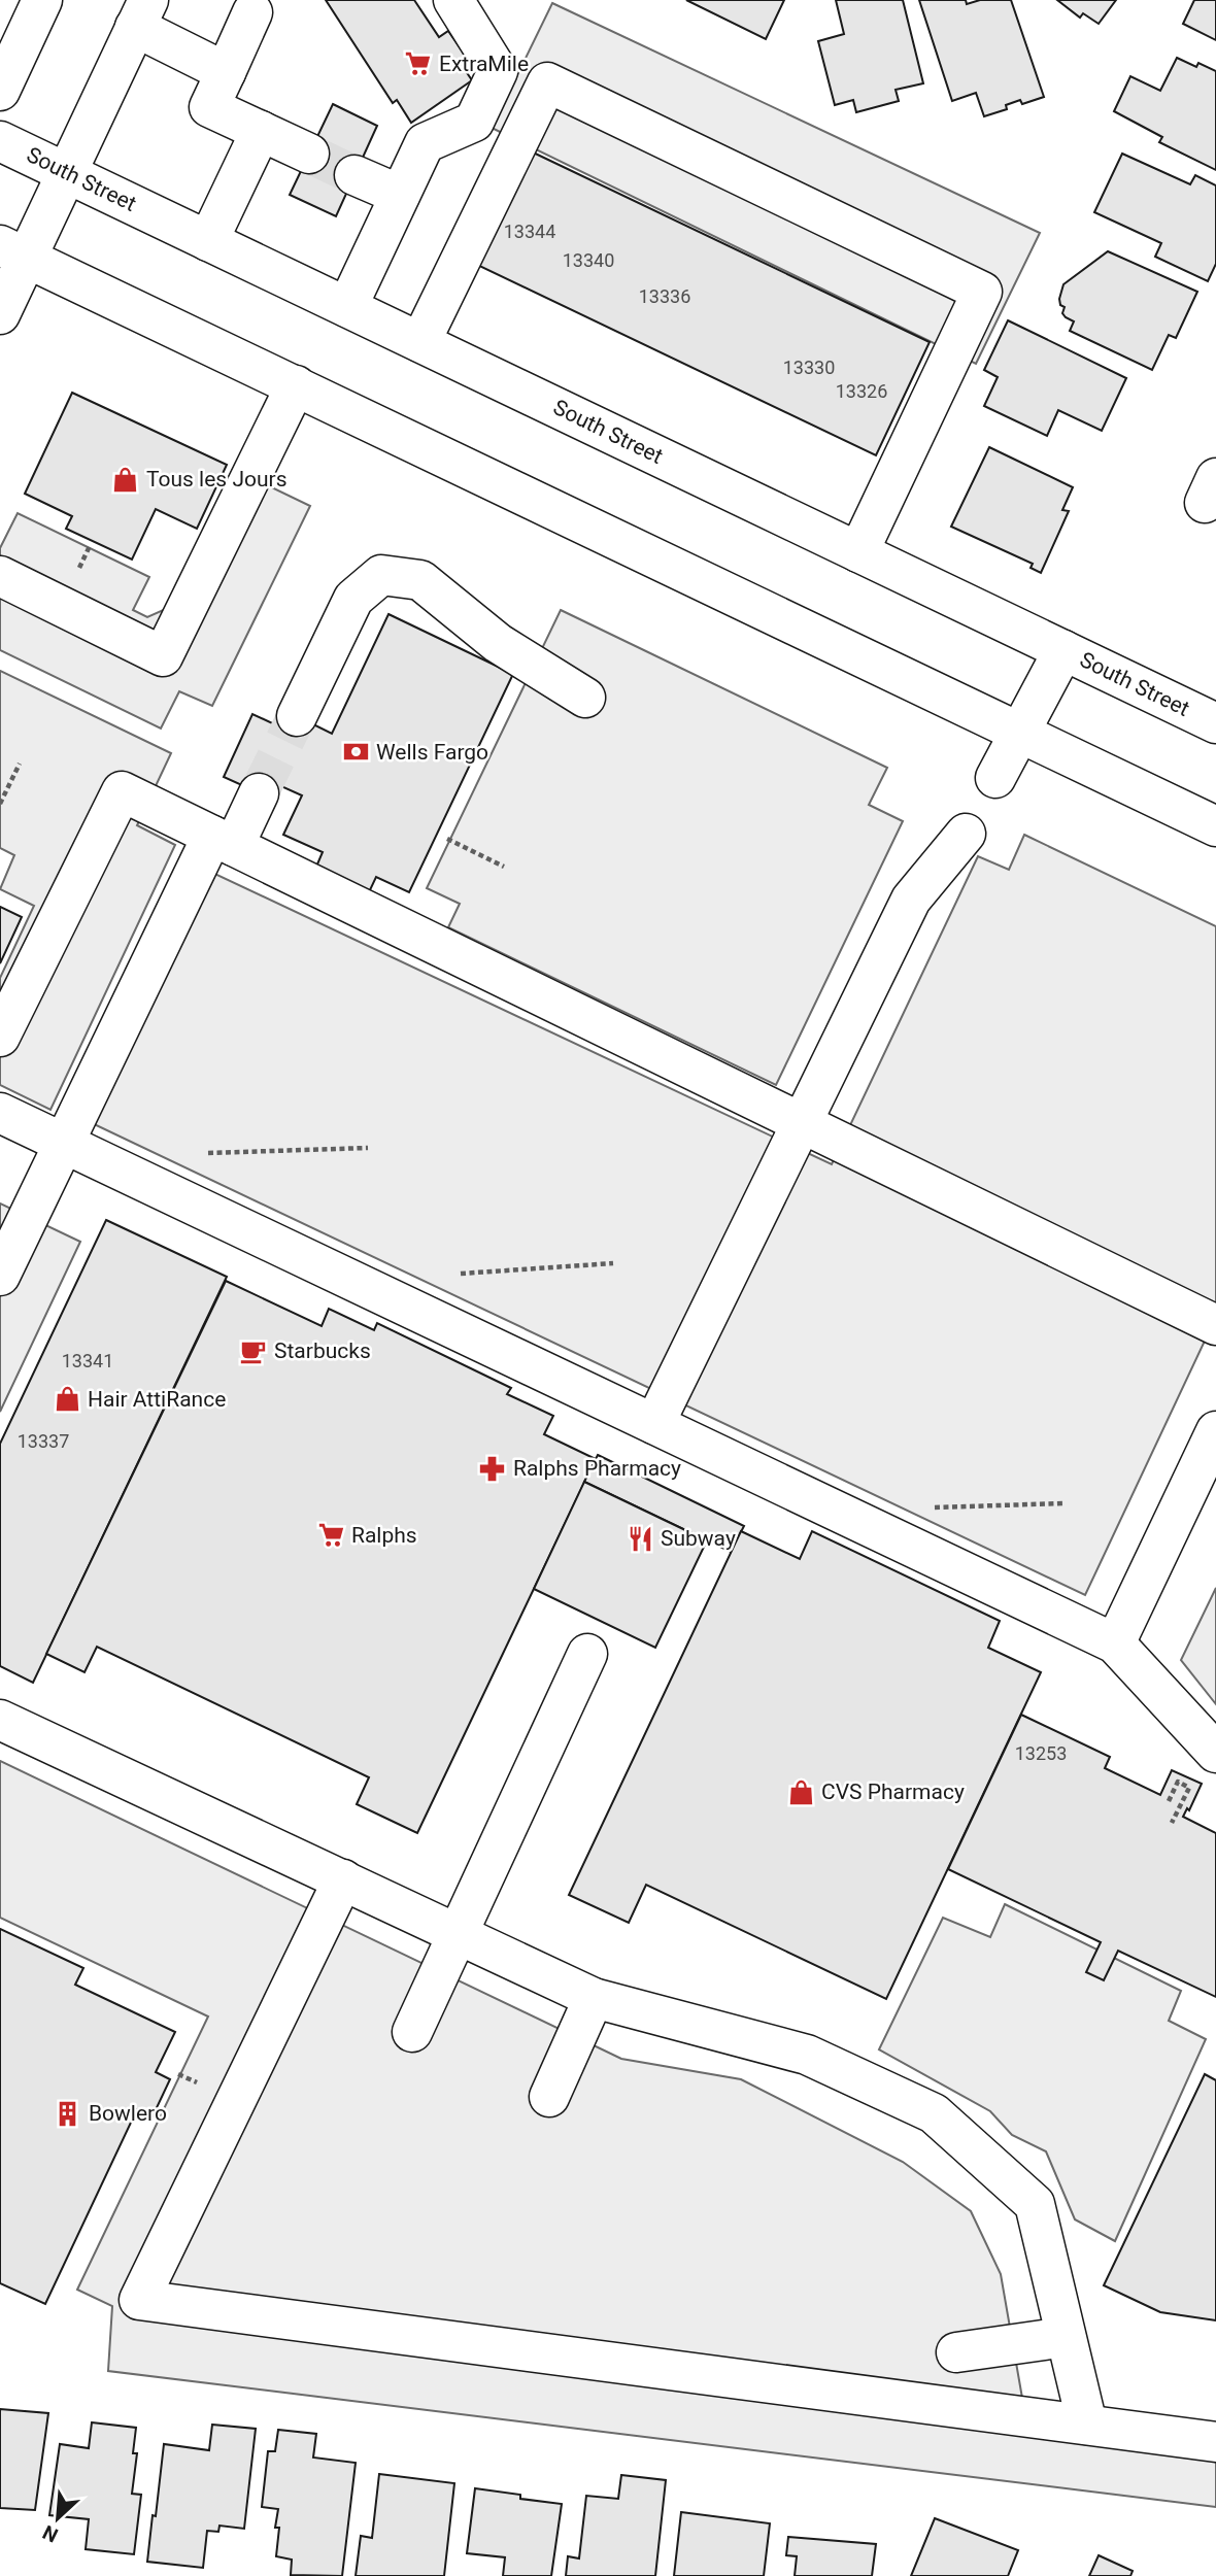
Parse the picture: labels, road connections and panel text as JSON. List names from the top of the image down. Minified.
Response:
{"streets":{"main road":["South Street"]},"places":{"supermarket":["ExtraMile","Ralphs"],"shop":["Tous les Jours","Hair AttiRance","CVS Pharmacy"],"bank":["Wells Fargo"],"cafe":["Starbucks"],"pharmacy":["Ralphs Pharmacy"],"restaurant":["Subway"],"building":["Bowlero"]},"house_numbers":["13344","13340","13336","13330","13326","13341","13337","13253"],"north":"bottom left"}
